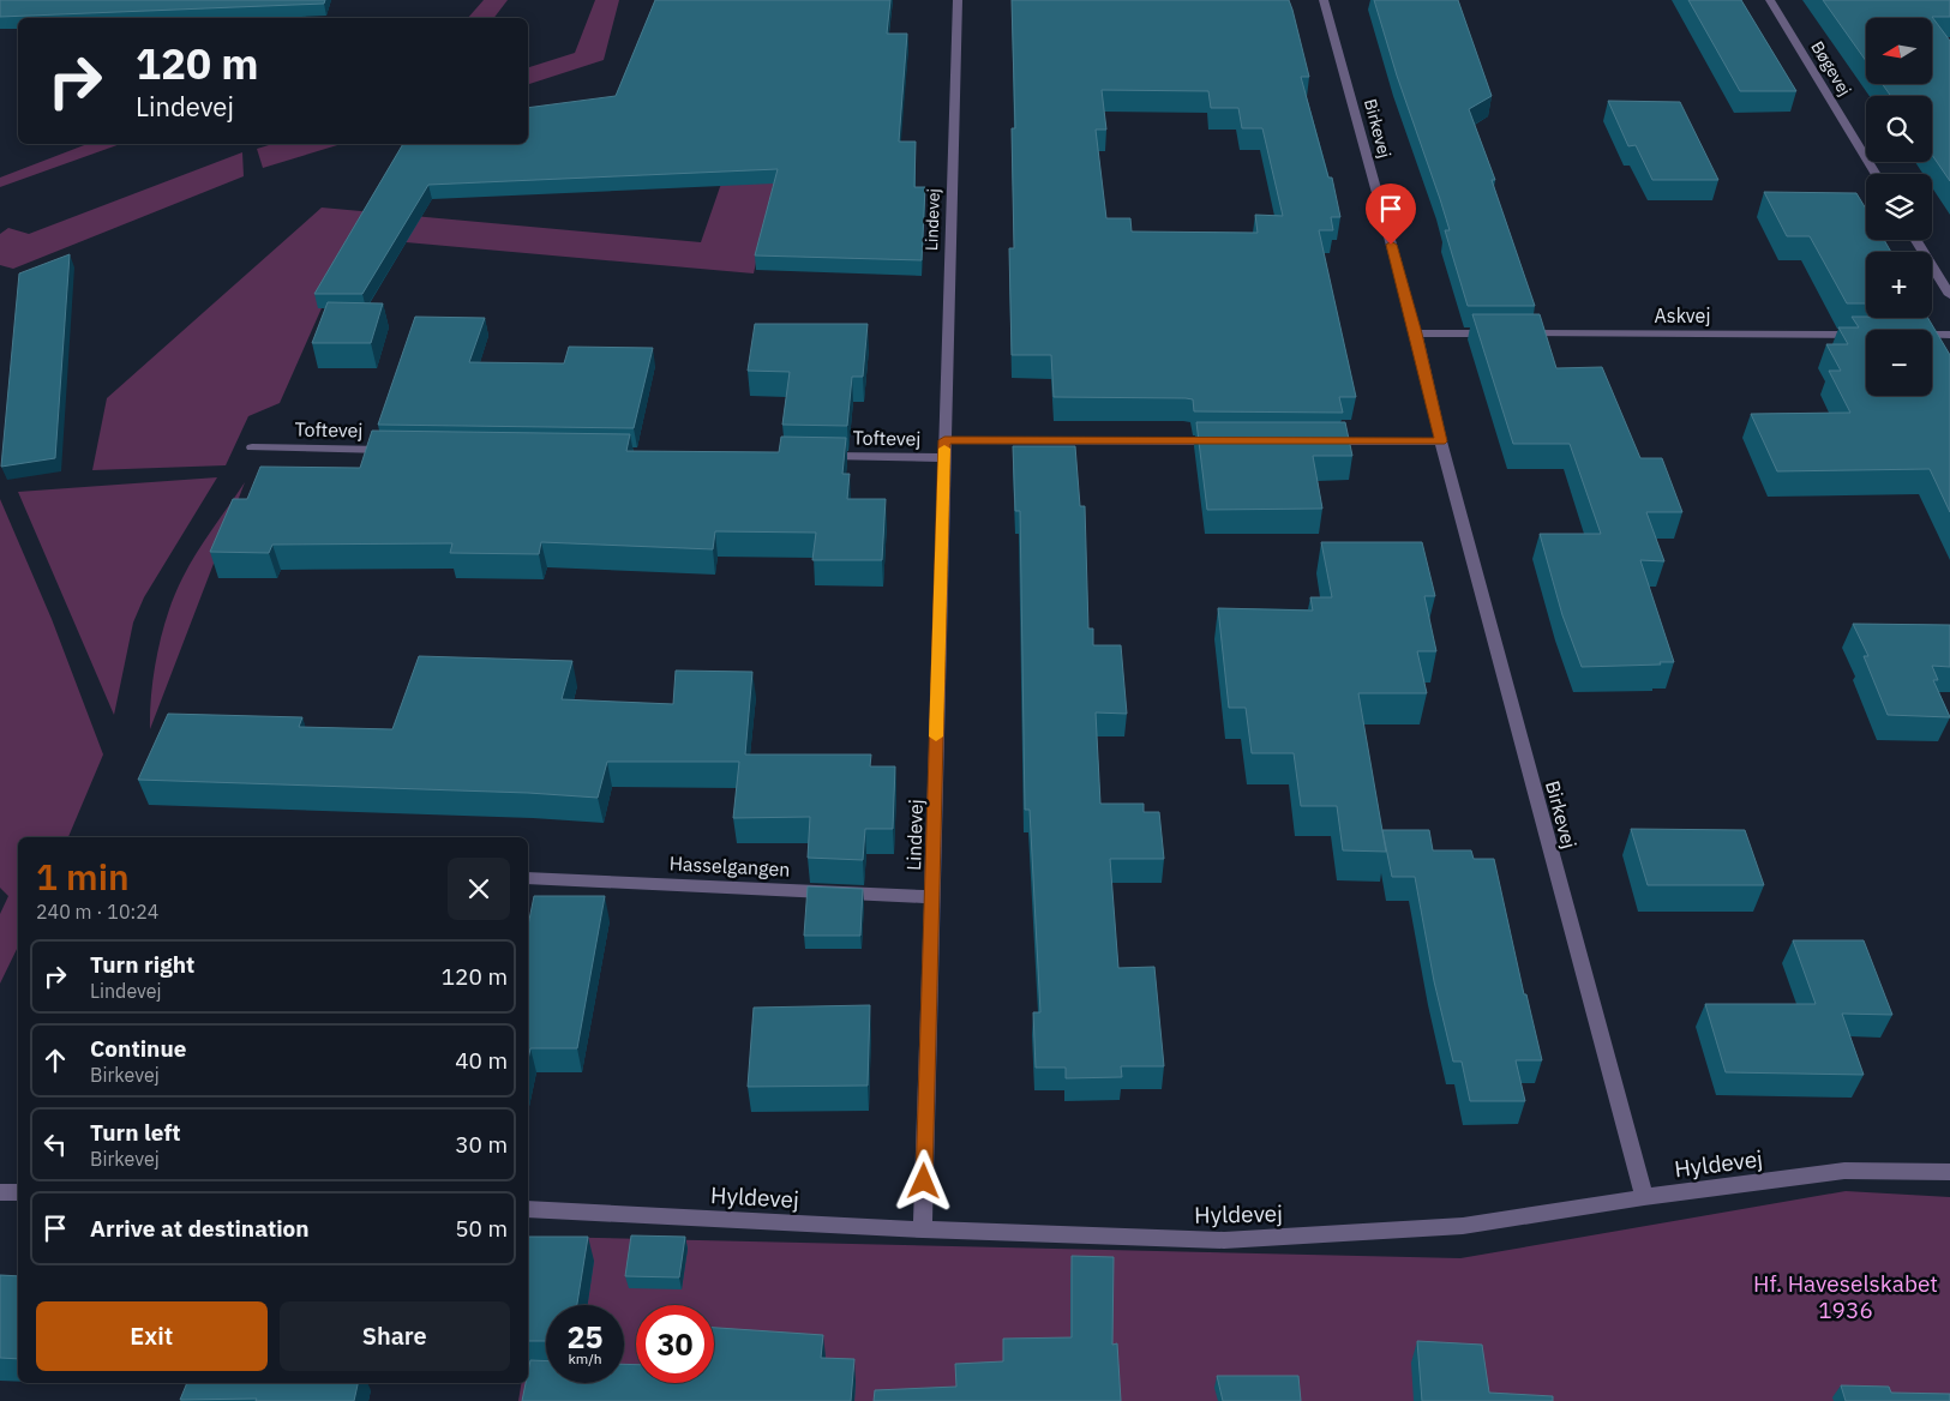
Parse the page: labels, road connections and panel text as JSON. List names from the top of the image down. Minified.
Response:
{"streets":{"street":["Bøgevej","Birkevej","Lindevej","Askvej","Toftevej","Hasselgangen","Hyldevej"]},"crossings":[["Birkevej","Askvej"],["Birkevej","Hyldevej"],["Lindevej","Toftevej"],["Lindevej","Hasselgangen"],["Lindevej","Hyldevej"]],"parks":["Hf. Haveselskabet 1936"],"north":"left","page":{"map_buttons":["+","−"],"turn":["120 m","Lindevej"],"heading":["1 min","240 m · 10:24"],"list":[{"name":"Turn right","note":"Lindevej","value":"120 m"},{"name":"Continue","note":"Birkevej","value":"40 m"},{"name":"Turn left","note":"Birkevej","value":"30 m"},{"name":"Arrive at destination","value":"50 m"}],"buttons":["Exit","Share"],"speed":"25 km/h","limit":"30"}}
